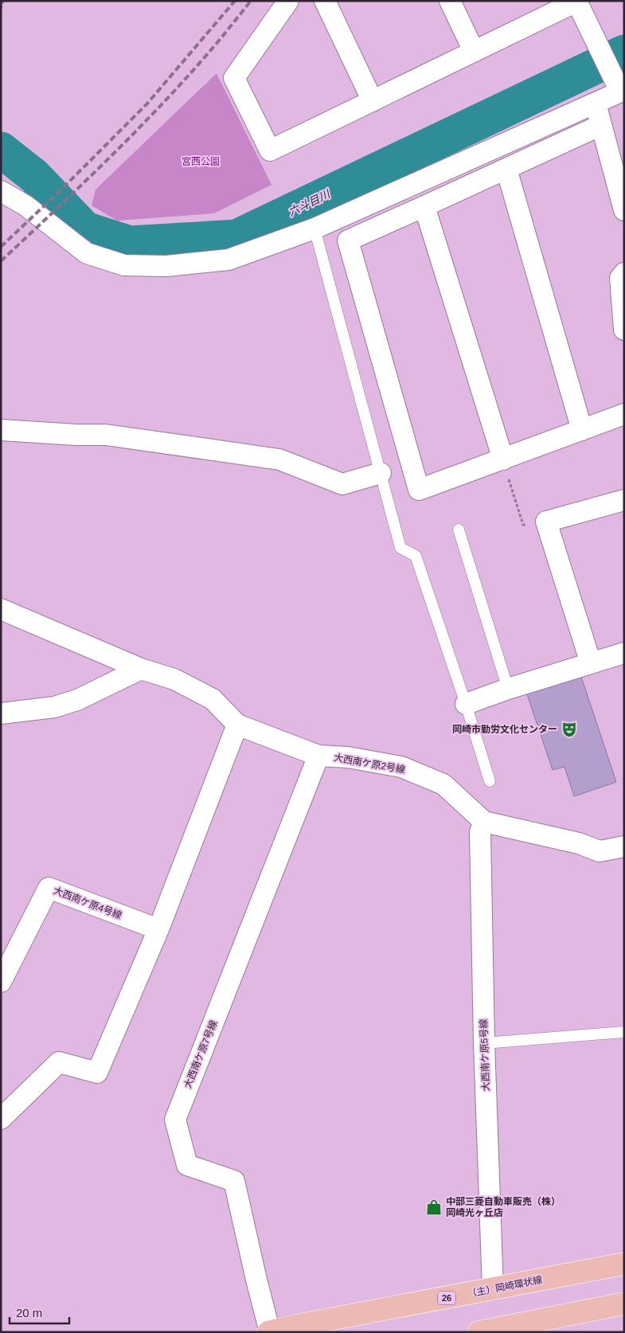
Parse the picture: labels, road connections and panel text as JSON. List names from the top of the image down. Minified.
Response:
{"streets":{"main road":["（主）岡崎環状線","26"],"street":["大西南ケ原2号線","大西南ケ原4号線","大西南ケ原7号線","大西南ケ原5号線"]},"crossings":[["大西南ケ原2号線","大西南ケ原7号線"],["大西南ケ原2号線","大西南ケ原5号線"],["大西南ケ原7号線","（主）岡崎環状線"],["大西南ケ原5号線","（主）岡崎環状線"]],"water":["六斗目川"],"parks":["宮西公園"],"places":{"theatre":["岡崎市勤労文化センター"],"shop":["中部三菱自動車販売（株） 岡崎光ヶ丘店"]},"scale_bar":"20 m"}
